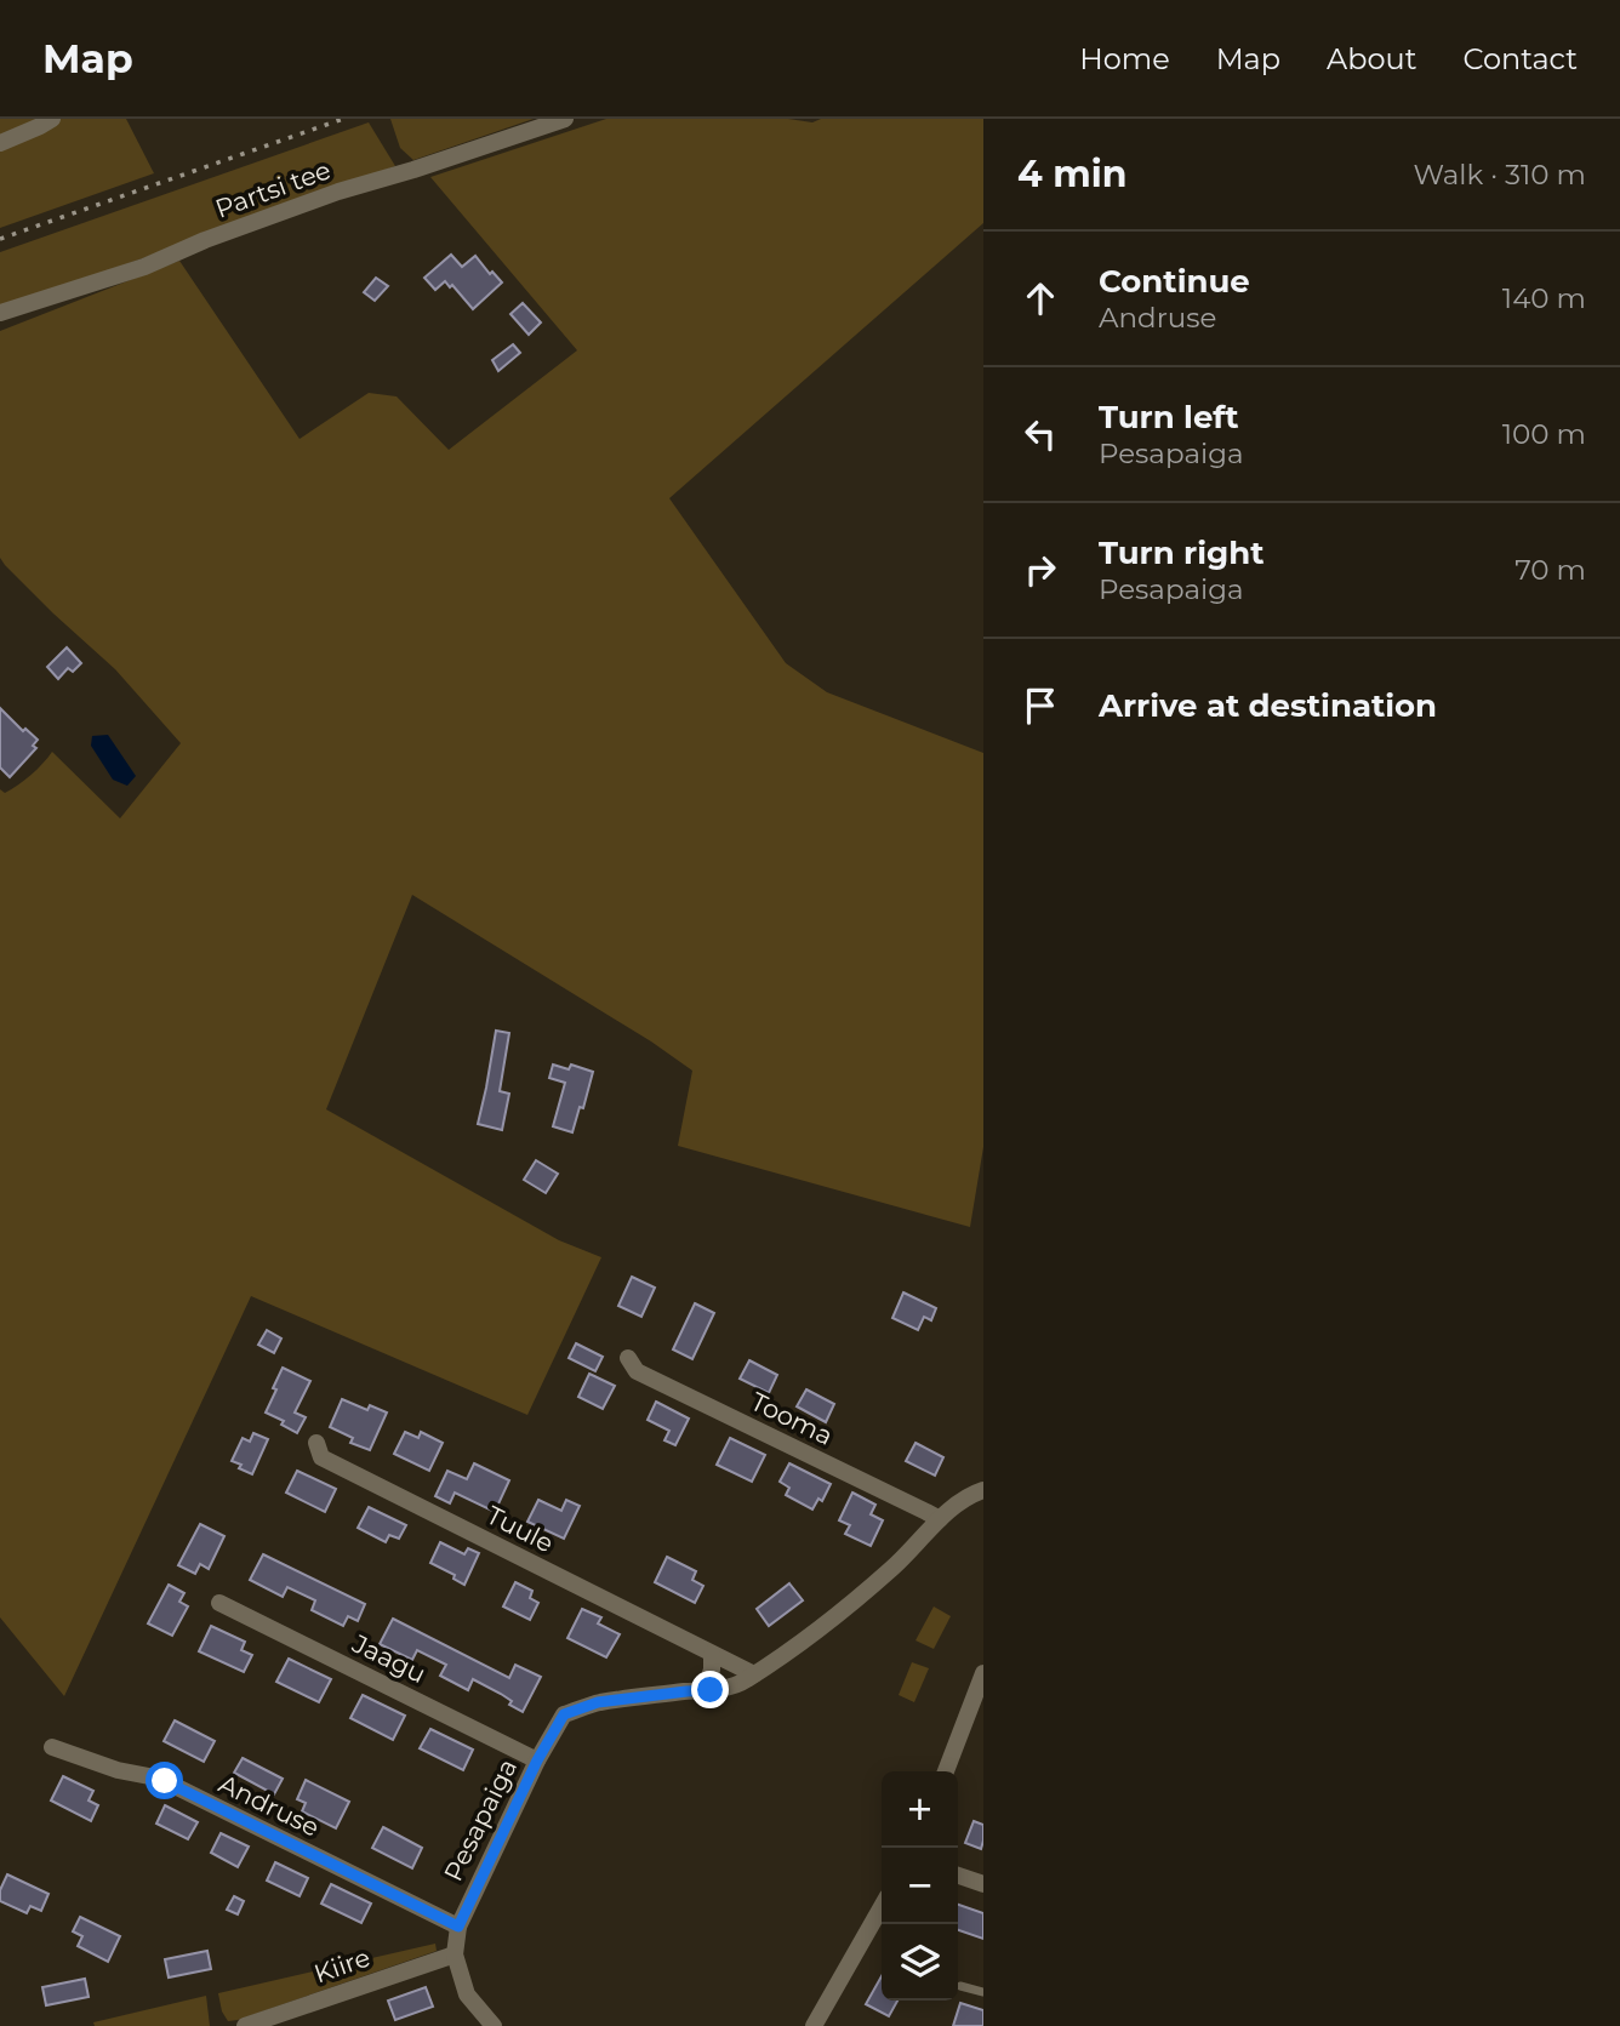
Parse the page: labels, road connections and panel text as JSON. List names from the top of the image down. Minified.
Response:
{"streets":{"street":["Partsi tee","Tooma","Tuule","Jaagu","Andruse","Pesapaiga","Kiire"]},"crossings":[["Tooma","Pesapaiga"],["Tuule","Pesapaiga"],["Jaagu","Pesapaiga"],["Andruse","Pesapaiga"],["Pesapaiga","Kiire"]],"page":{"header":"Map","nav":["Home","Map","About","Contact"],"heading":["4 min","Walk · 310 m"],"list":[["Continue","Andruse","140 m"],["Turn left","Pesapaiga","100 m"],["Turn right","Pesapaiga","70 m"],"Arrive at destination"],"map_buttons":["+","−"]}}
